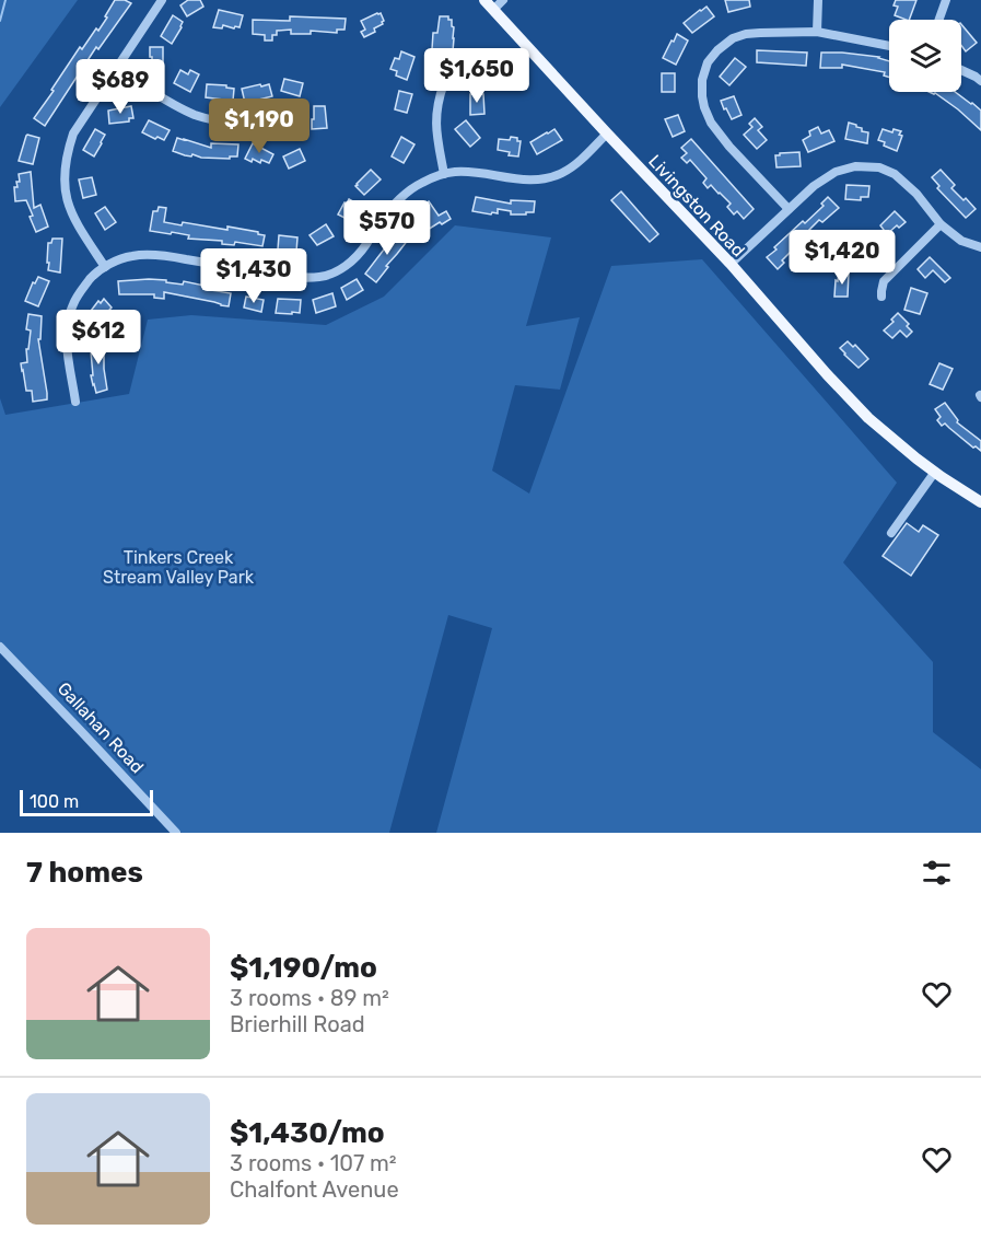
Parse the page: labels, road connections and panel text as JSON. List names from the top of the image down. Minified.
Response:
{"streets":{"main road":["Livingston Road"],"street":["Gallahan Road"]},"parks":["Tinkers Creek Stream Valley Park"],"scale_bar":"100 m","page":{"price":["$1,650","$689","$1,190","$570","$1,420","$1,430","$612"],"scale":"100 m","heading":"7 homes","list":[{"name":"$1,190/mo","note":"3 rooms · 89 m² · Brierhill Road"},{"name":"$1,430/mo","note":"3 rooms · 107 m² · Chalfont Avenue"}]}}
